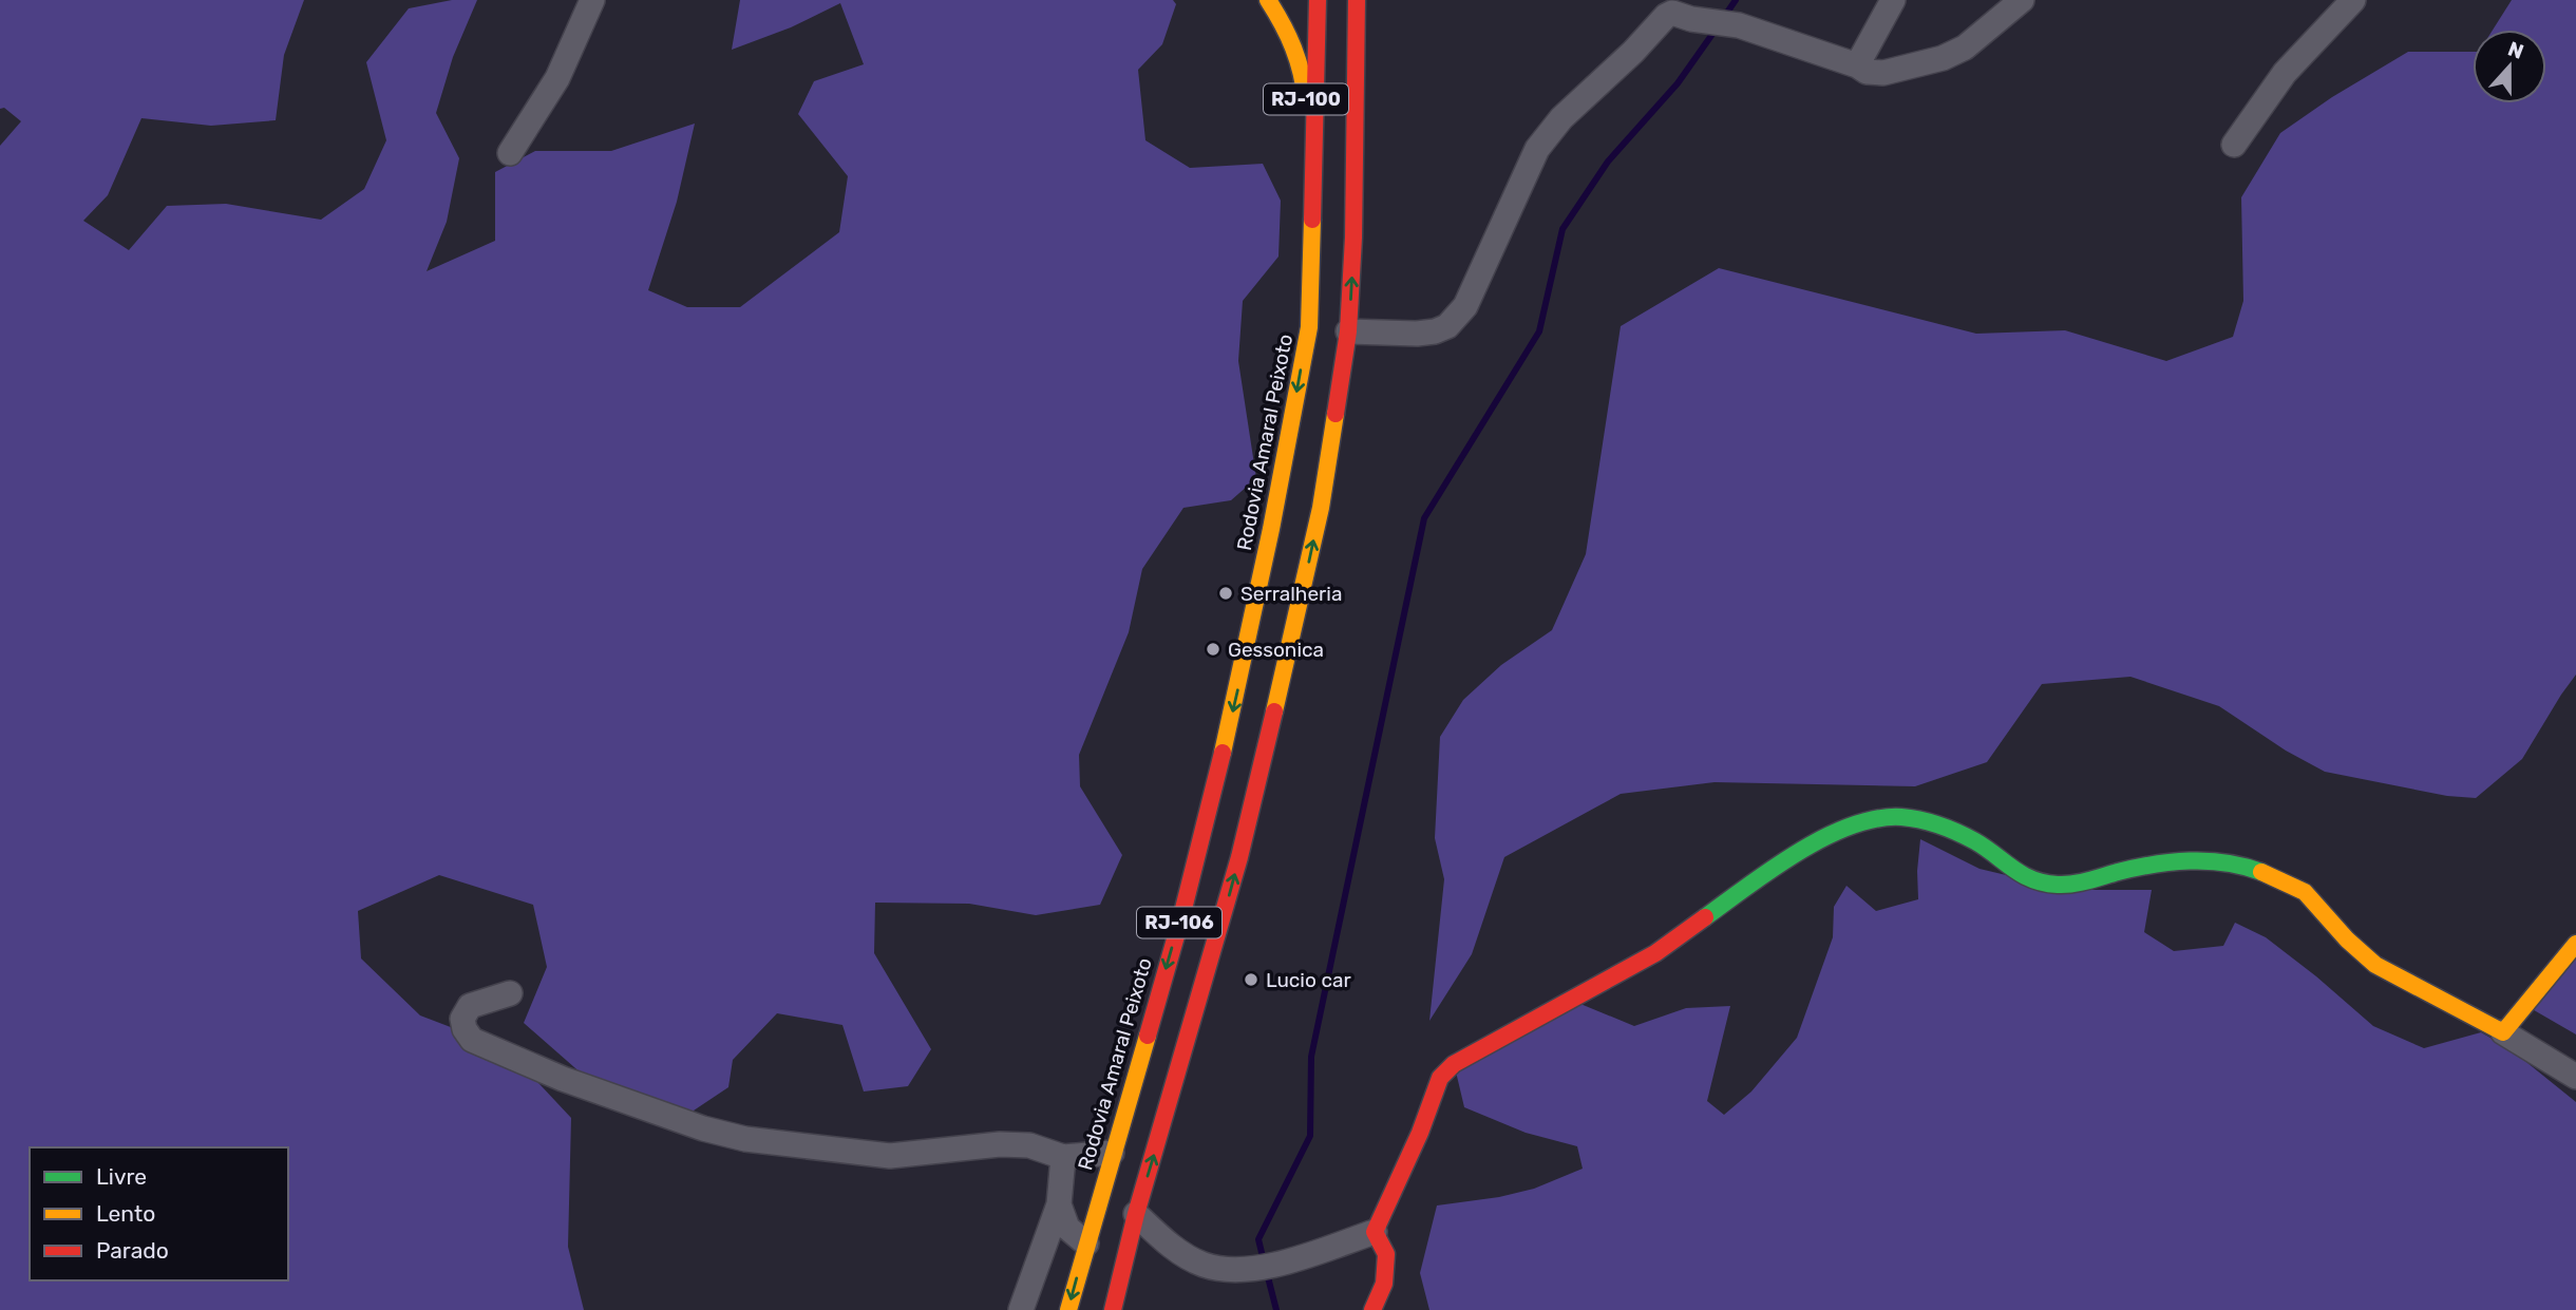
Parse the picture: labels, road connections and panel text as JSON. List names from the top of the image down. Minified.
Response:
{"streets":{"main road":["RJ-100","Rodovia Amaral Peixoto","RJ-106"]},"crossings":[["RJ-100","Rodovia Amaral Peixoto"]],"places":["Serralheria","Gessonica","Lucio car"],"legend":["Livre","Lento","Parado"],"north":"top"}
